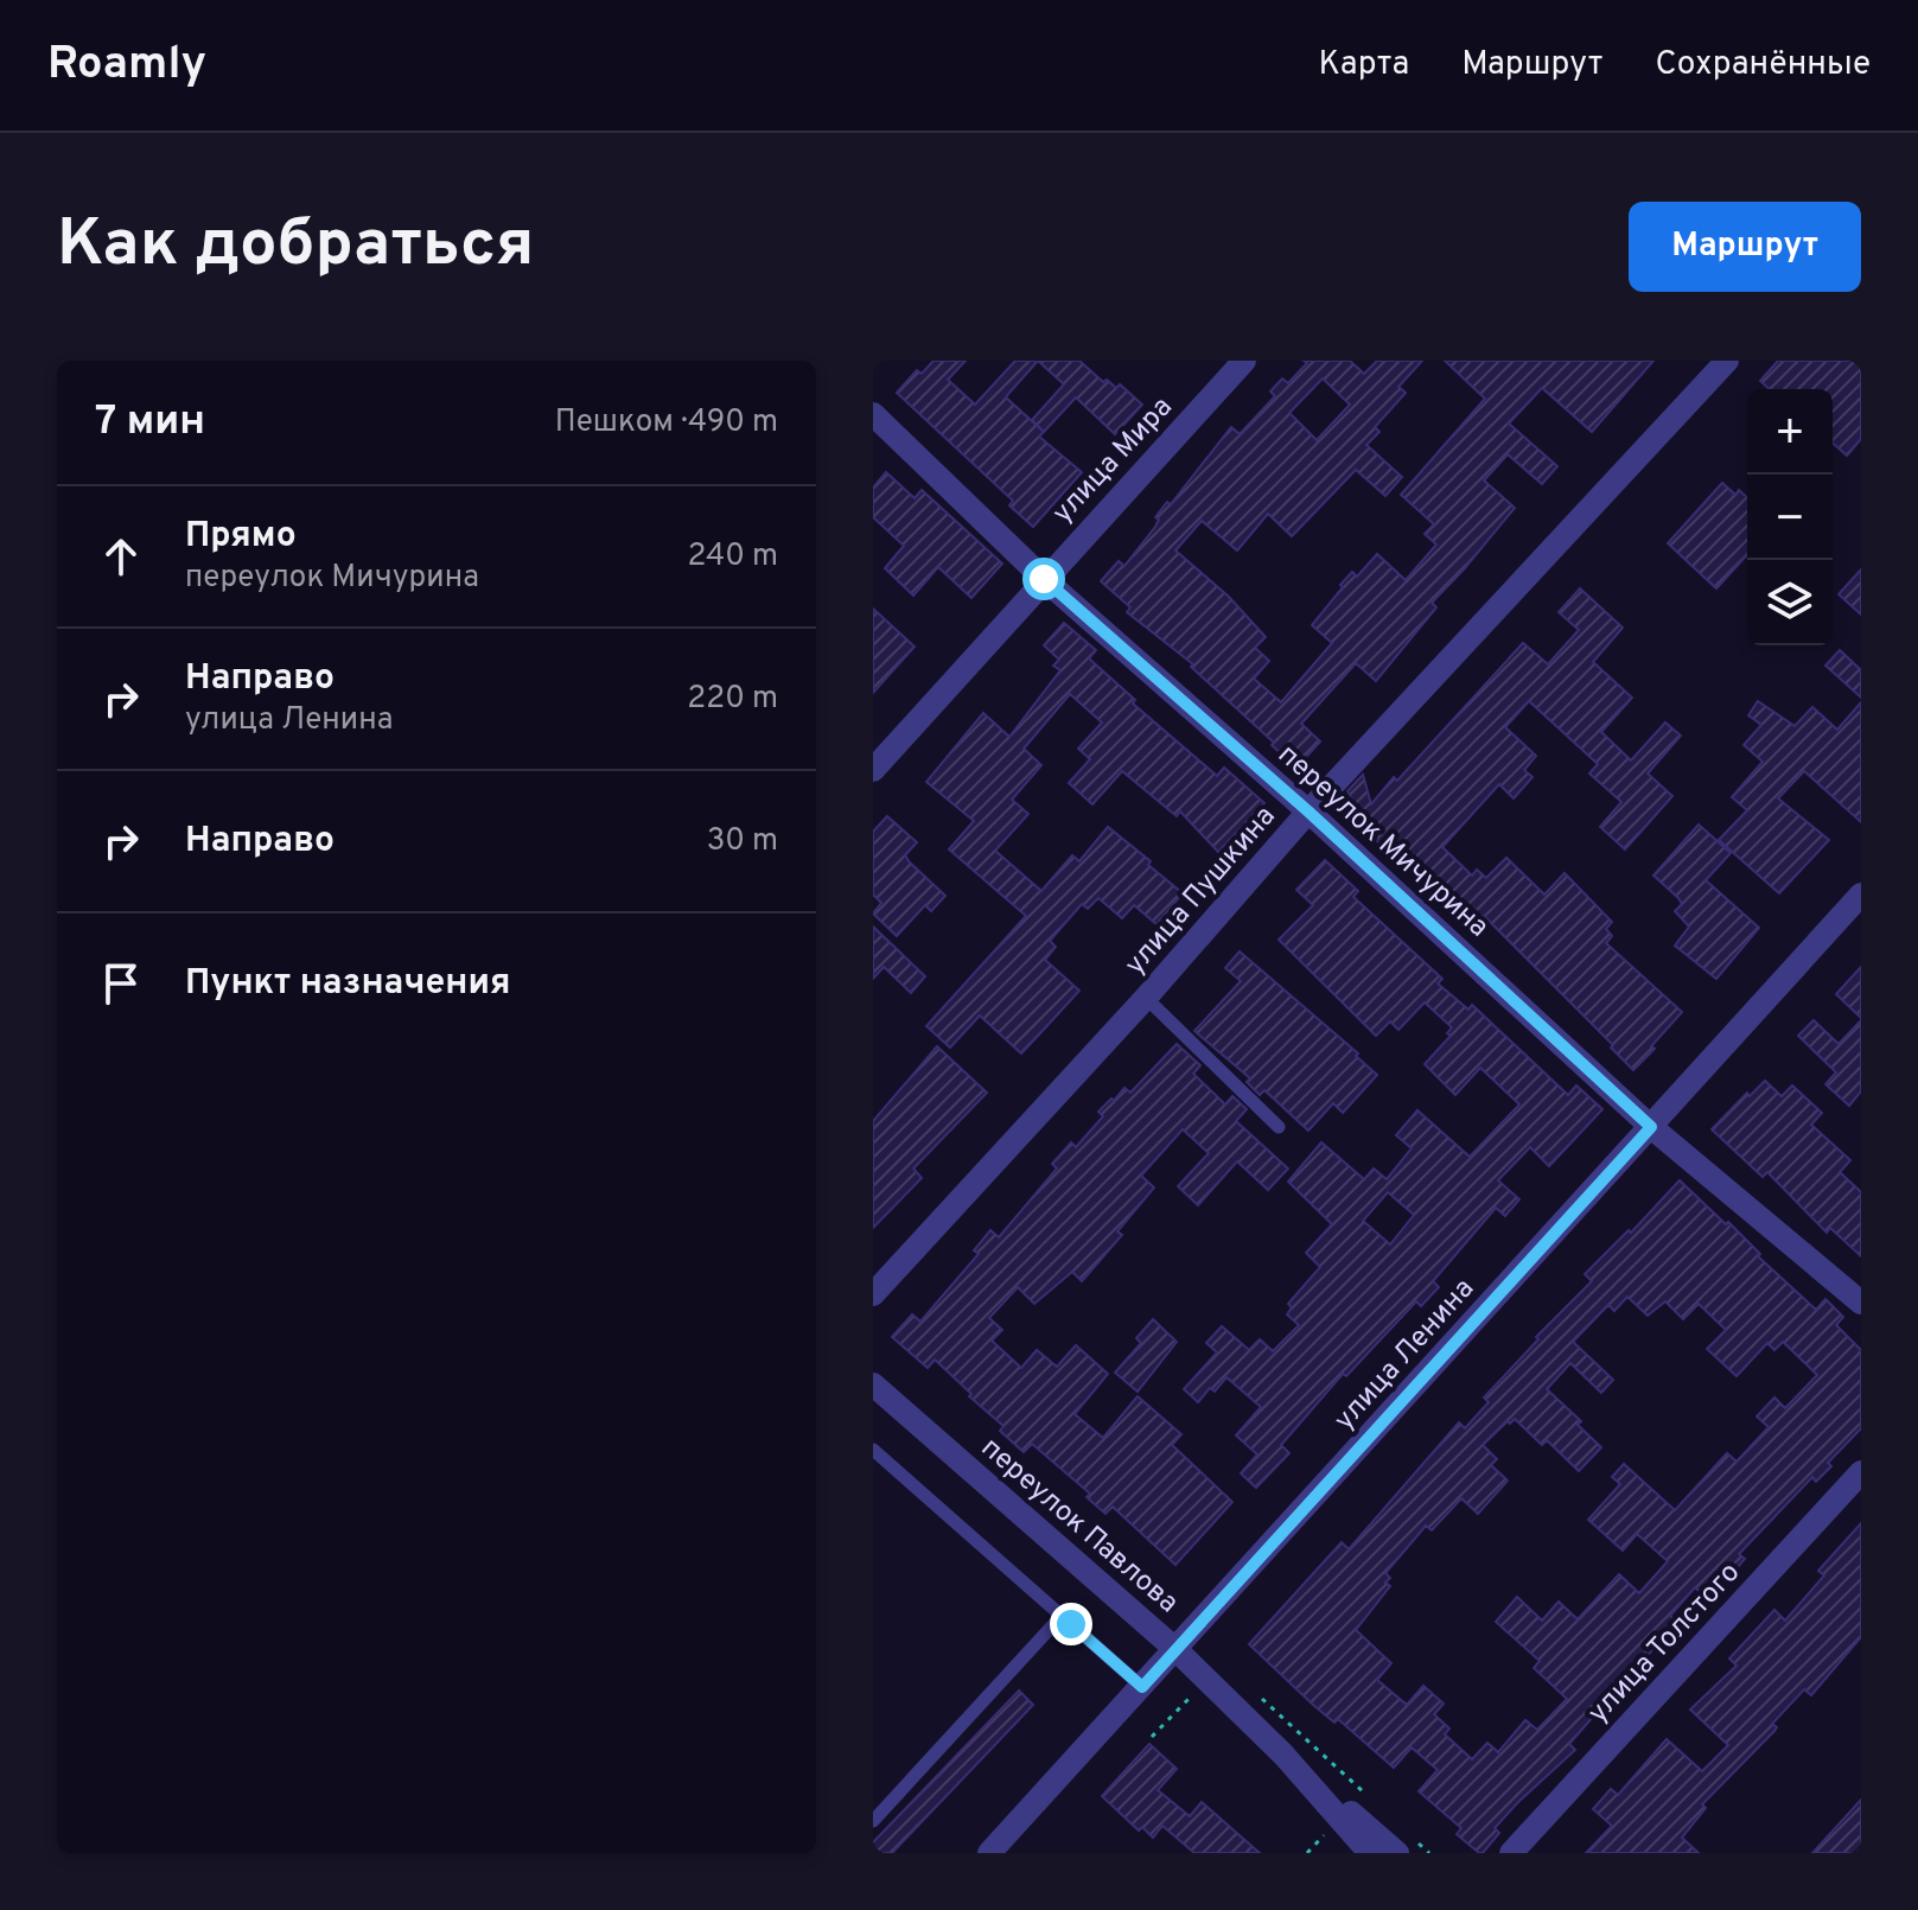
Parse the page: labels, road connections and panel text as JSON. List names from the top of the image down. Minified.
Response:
{"streets":{"street":["улица Мира","переулок Мичурина","улица Пушкина","улица Ленина","переулок Павлова","улица Толстого"]},"crossings":[["улица Мира","переулок Мичурина"],["переулок Мичурина","улица Пушкина"],["переулок Мичурина","улица Ленина"],["улица Ленина","переулок Павлова"]],"page":{"header":"Roamly","nav":["Карта","Маршрут","Сохранённые"],"buttons":"Маршрут","title":"Как добраться","heading":["7 мин","Пешком · 490 m"],"map_buttons":["+","−"],"list":[["Прямо","переулок Мичурина","240 m"],["Направо","улица Ленина","220 m"],["Направо","30 m"],"Пункт назначения"]}}
